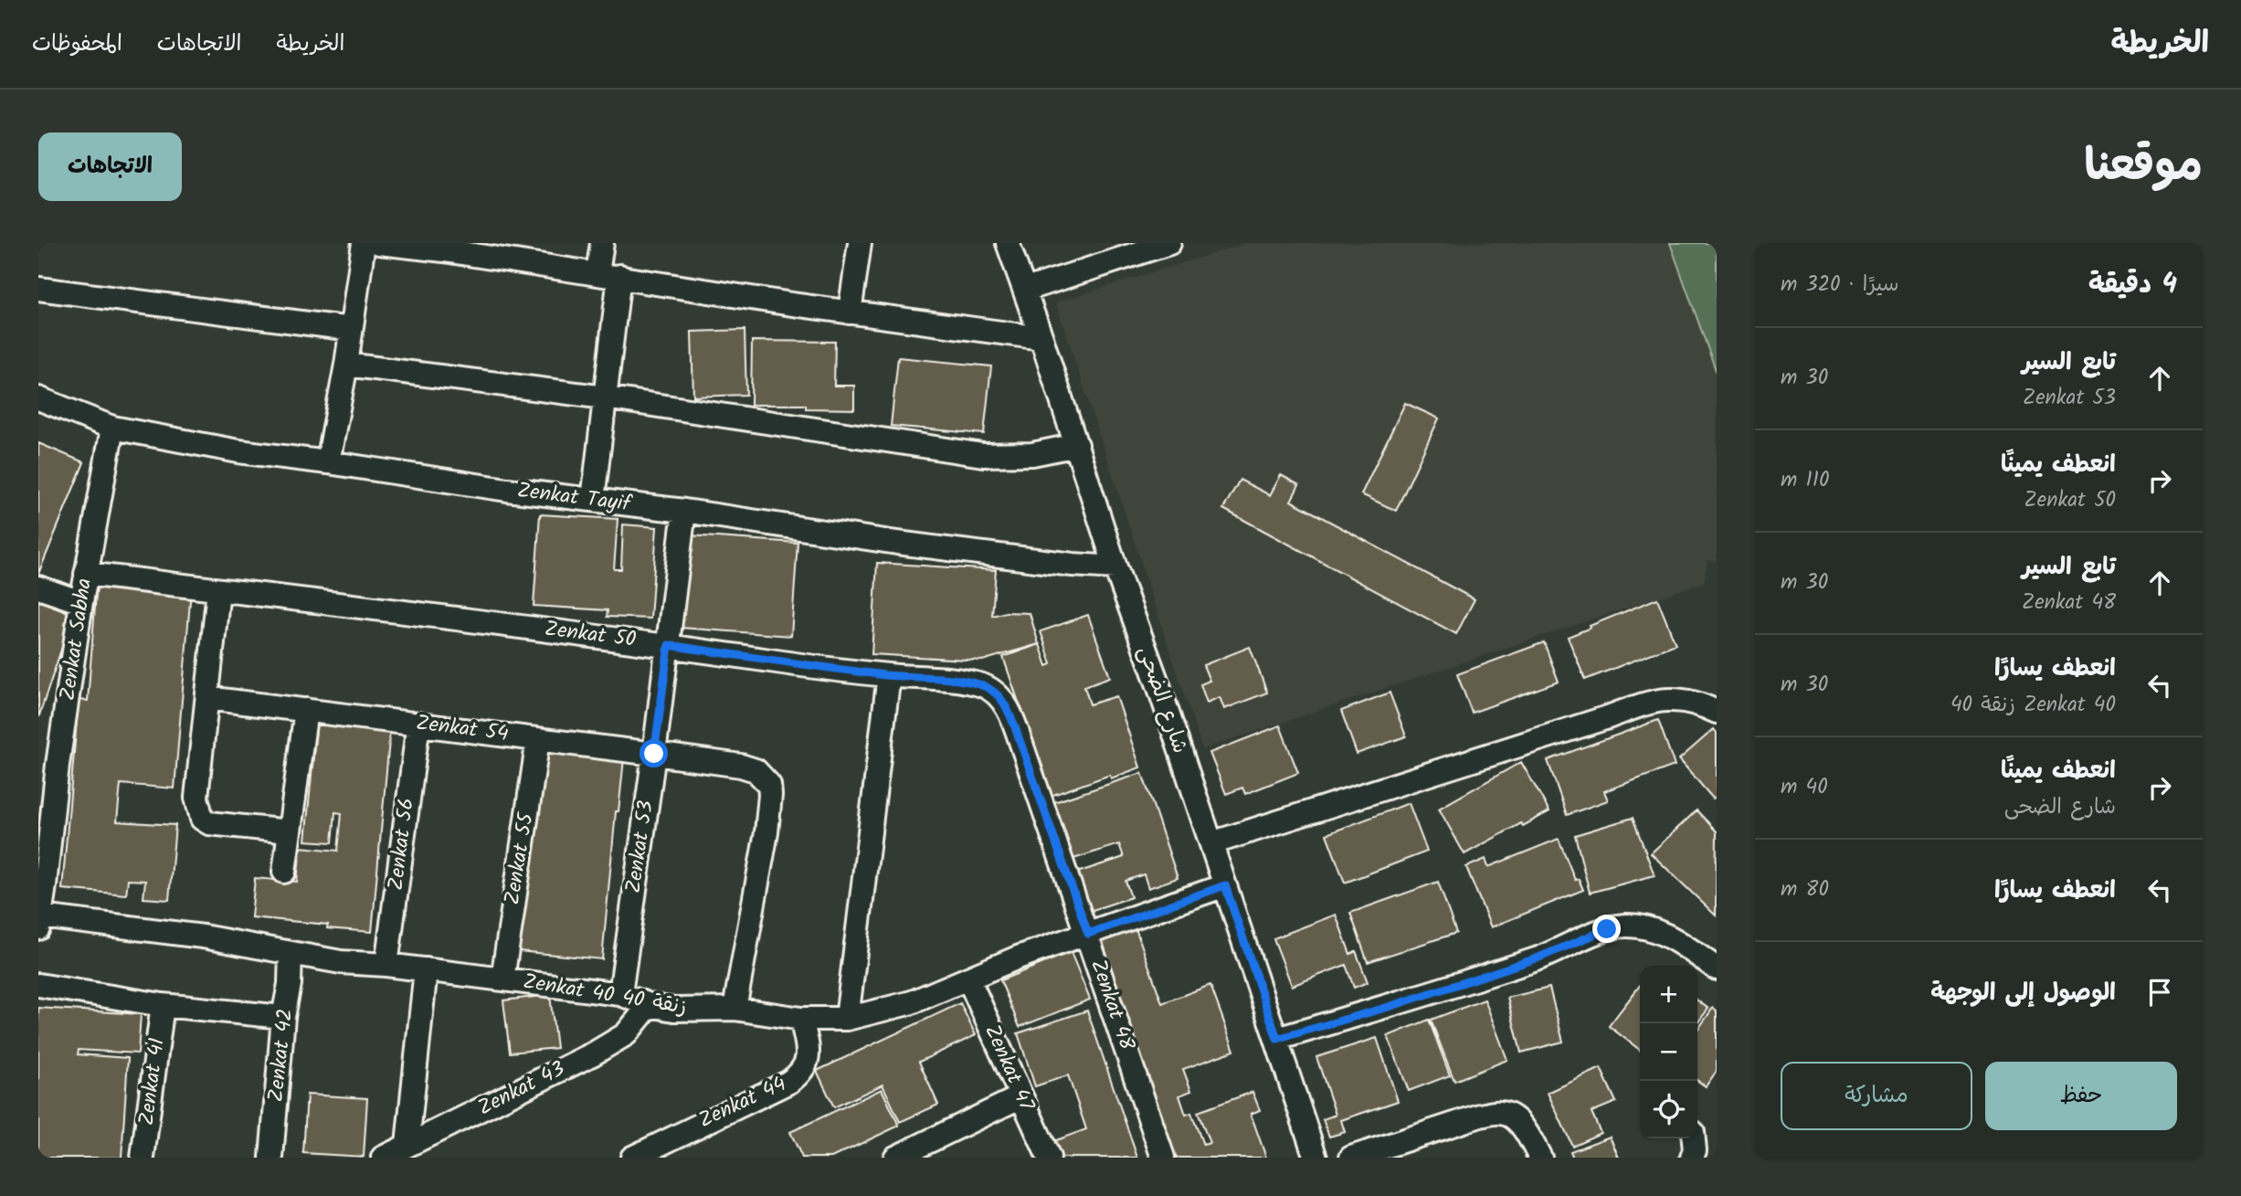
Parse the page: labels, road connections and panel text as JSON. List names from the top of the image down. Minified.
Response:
{"streets":{"street":["Zenkat Tayif","Zenkat 50","Zenkat Sabha","شارع الضحى","Zenkat 54","Zenkat 56","Zenkat 53","Zenkat 55","Zenkat 40 زنقة 40","Zenkat 48","Zenkat 42","Zenkat 47","Zenkat 41","Zenkat 43","Zenkat 44"]},"crossings":[["Zenkat Tayif","Zenkat Sabha"],["Zenkat Tayif","شارع الضحى"],["Zenkat Tayif","Zenkat 53"],["Zenkat 50","Zenkat Sabha"],["Zenkat 50","Zenkat 53"],["Zenkat 50","Zenkat 48"],["Zenkat Sabha","Zenkat 40 زنقة 40"],["شارع الضحى","Zenkat 40 زنقة 40"],["Zenkat 54","Zenkat 56"],["Zenkat 54","Zenkat 53"],["Zenkat 54","Zenkat 55"],["Zenkat 54","Zenkat 40 زنقة 40"],["Zenkat 56","Zenkat 40 زنقة 40"],["Zenkat 53","Zenkat 40 زنقة 40"],["Zenkat 55","Zenkat 40 زنقة 40"],["Zenkat 40 زنقة 40","Zenkat 48"],["Zenkat 40 زنقة 40","Zenkat 42"],["Zenkat 40 زنقة 40","Zenkat 47"],["Zenkat 40 زنقة 40","Zenkat 43"],["Zenkat 40 زنقة 40","Zenkat 44"]],"page":{"header":"الخريطة","nav":["الخريطة","الاتجاهات","المحفوظات"],"title":"موقعنا","buttons":["الاتجاهات",["حفظ","مشاركة"]],"heading":["4 دقيقة","سيرًا · 320 m"],"list":[["تابع السير","Zenkat 53","30 m"],["انعطف يمينًا","Zenkat 50","110 m"],["تابع السير","Zenkat 48","30 m"],["انعطف يسارًا","Zenkat 40 زنقة 40","30 m"],["انعطف يمينًا","شارع الضحى","40 m"],["انعطف يسارًا","80 m"],"الوصول إلى الوجهة"],"map_buttons":["+","−"]}}
